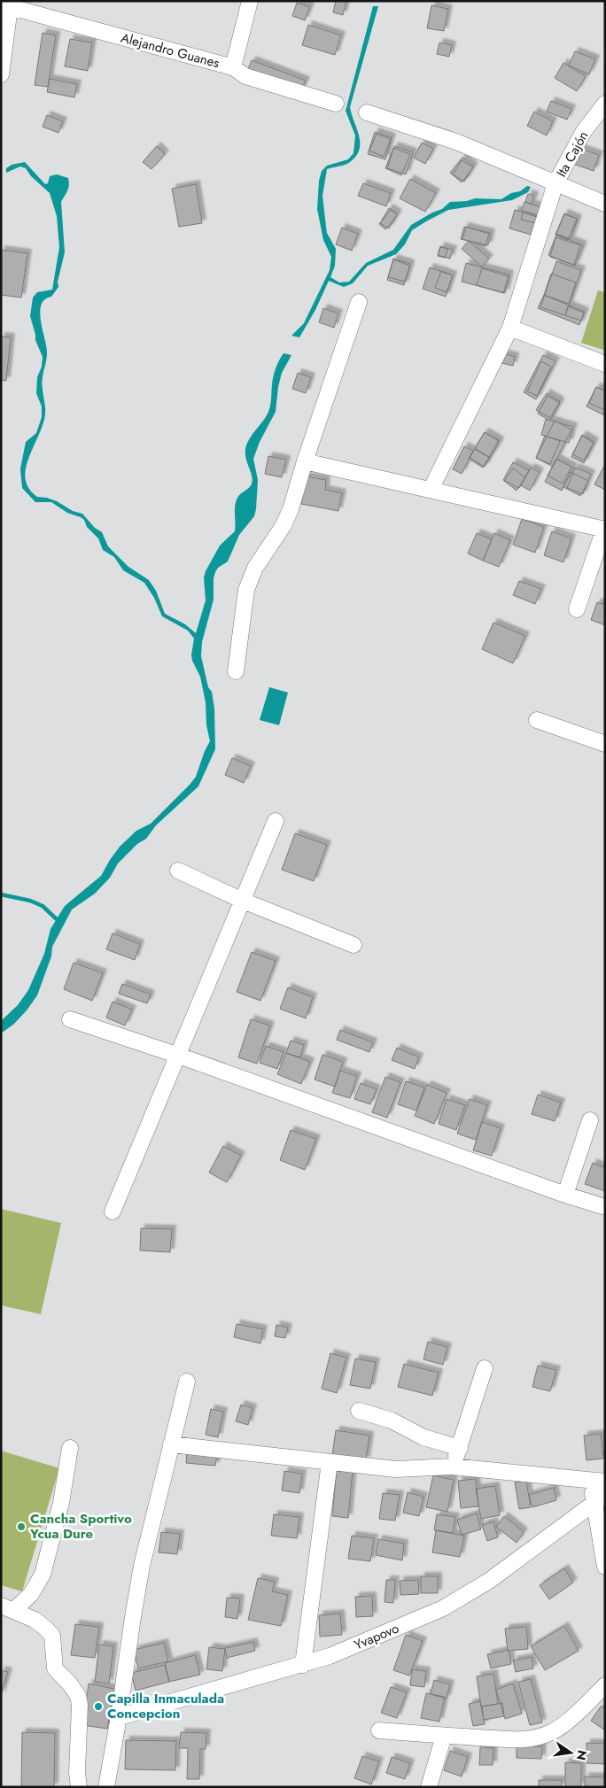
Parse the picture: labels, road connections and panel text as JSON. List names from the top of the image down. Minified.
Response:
{"streets":{"street":["Alejandro Guanes","Ita Cajón","Yvapovo"]},"places":["Cancha Sportivo Ycua Dure","Capilla Inmaculada Concepcion"],"north":"right"}
